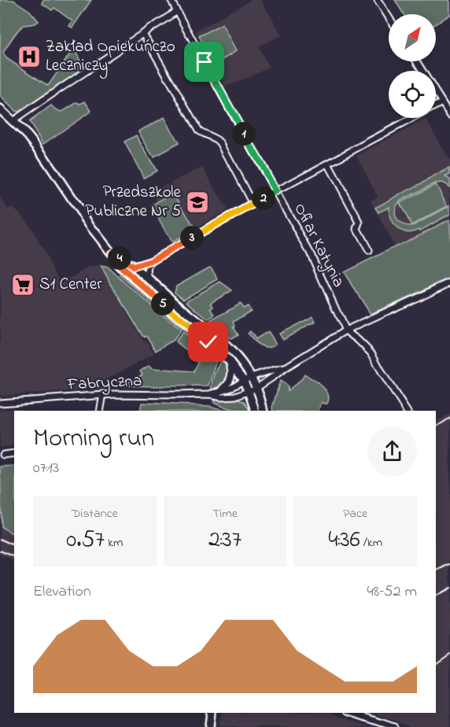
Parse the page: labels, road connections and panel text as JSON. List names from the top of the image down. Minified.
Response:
{"streets":{"street":["Ofiar Katynia","Fabryczna"]},"places":{"hospital":["Zakład Opiekuńczo Leczniczy"],"school or university":["Przedszkole Publiczne Nr 5"],"supermarket":["S1 Center"]},"north":"top right","page":{"pins":["1","2","3","4","5"],"heading":["Morning run","07:13"],"stats":[["Distance","0.57 km"],["Time","2:37"],["Pace","4:36 /km"]],"chart":["Elevation","48–52 m"]}}
